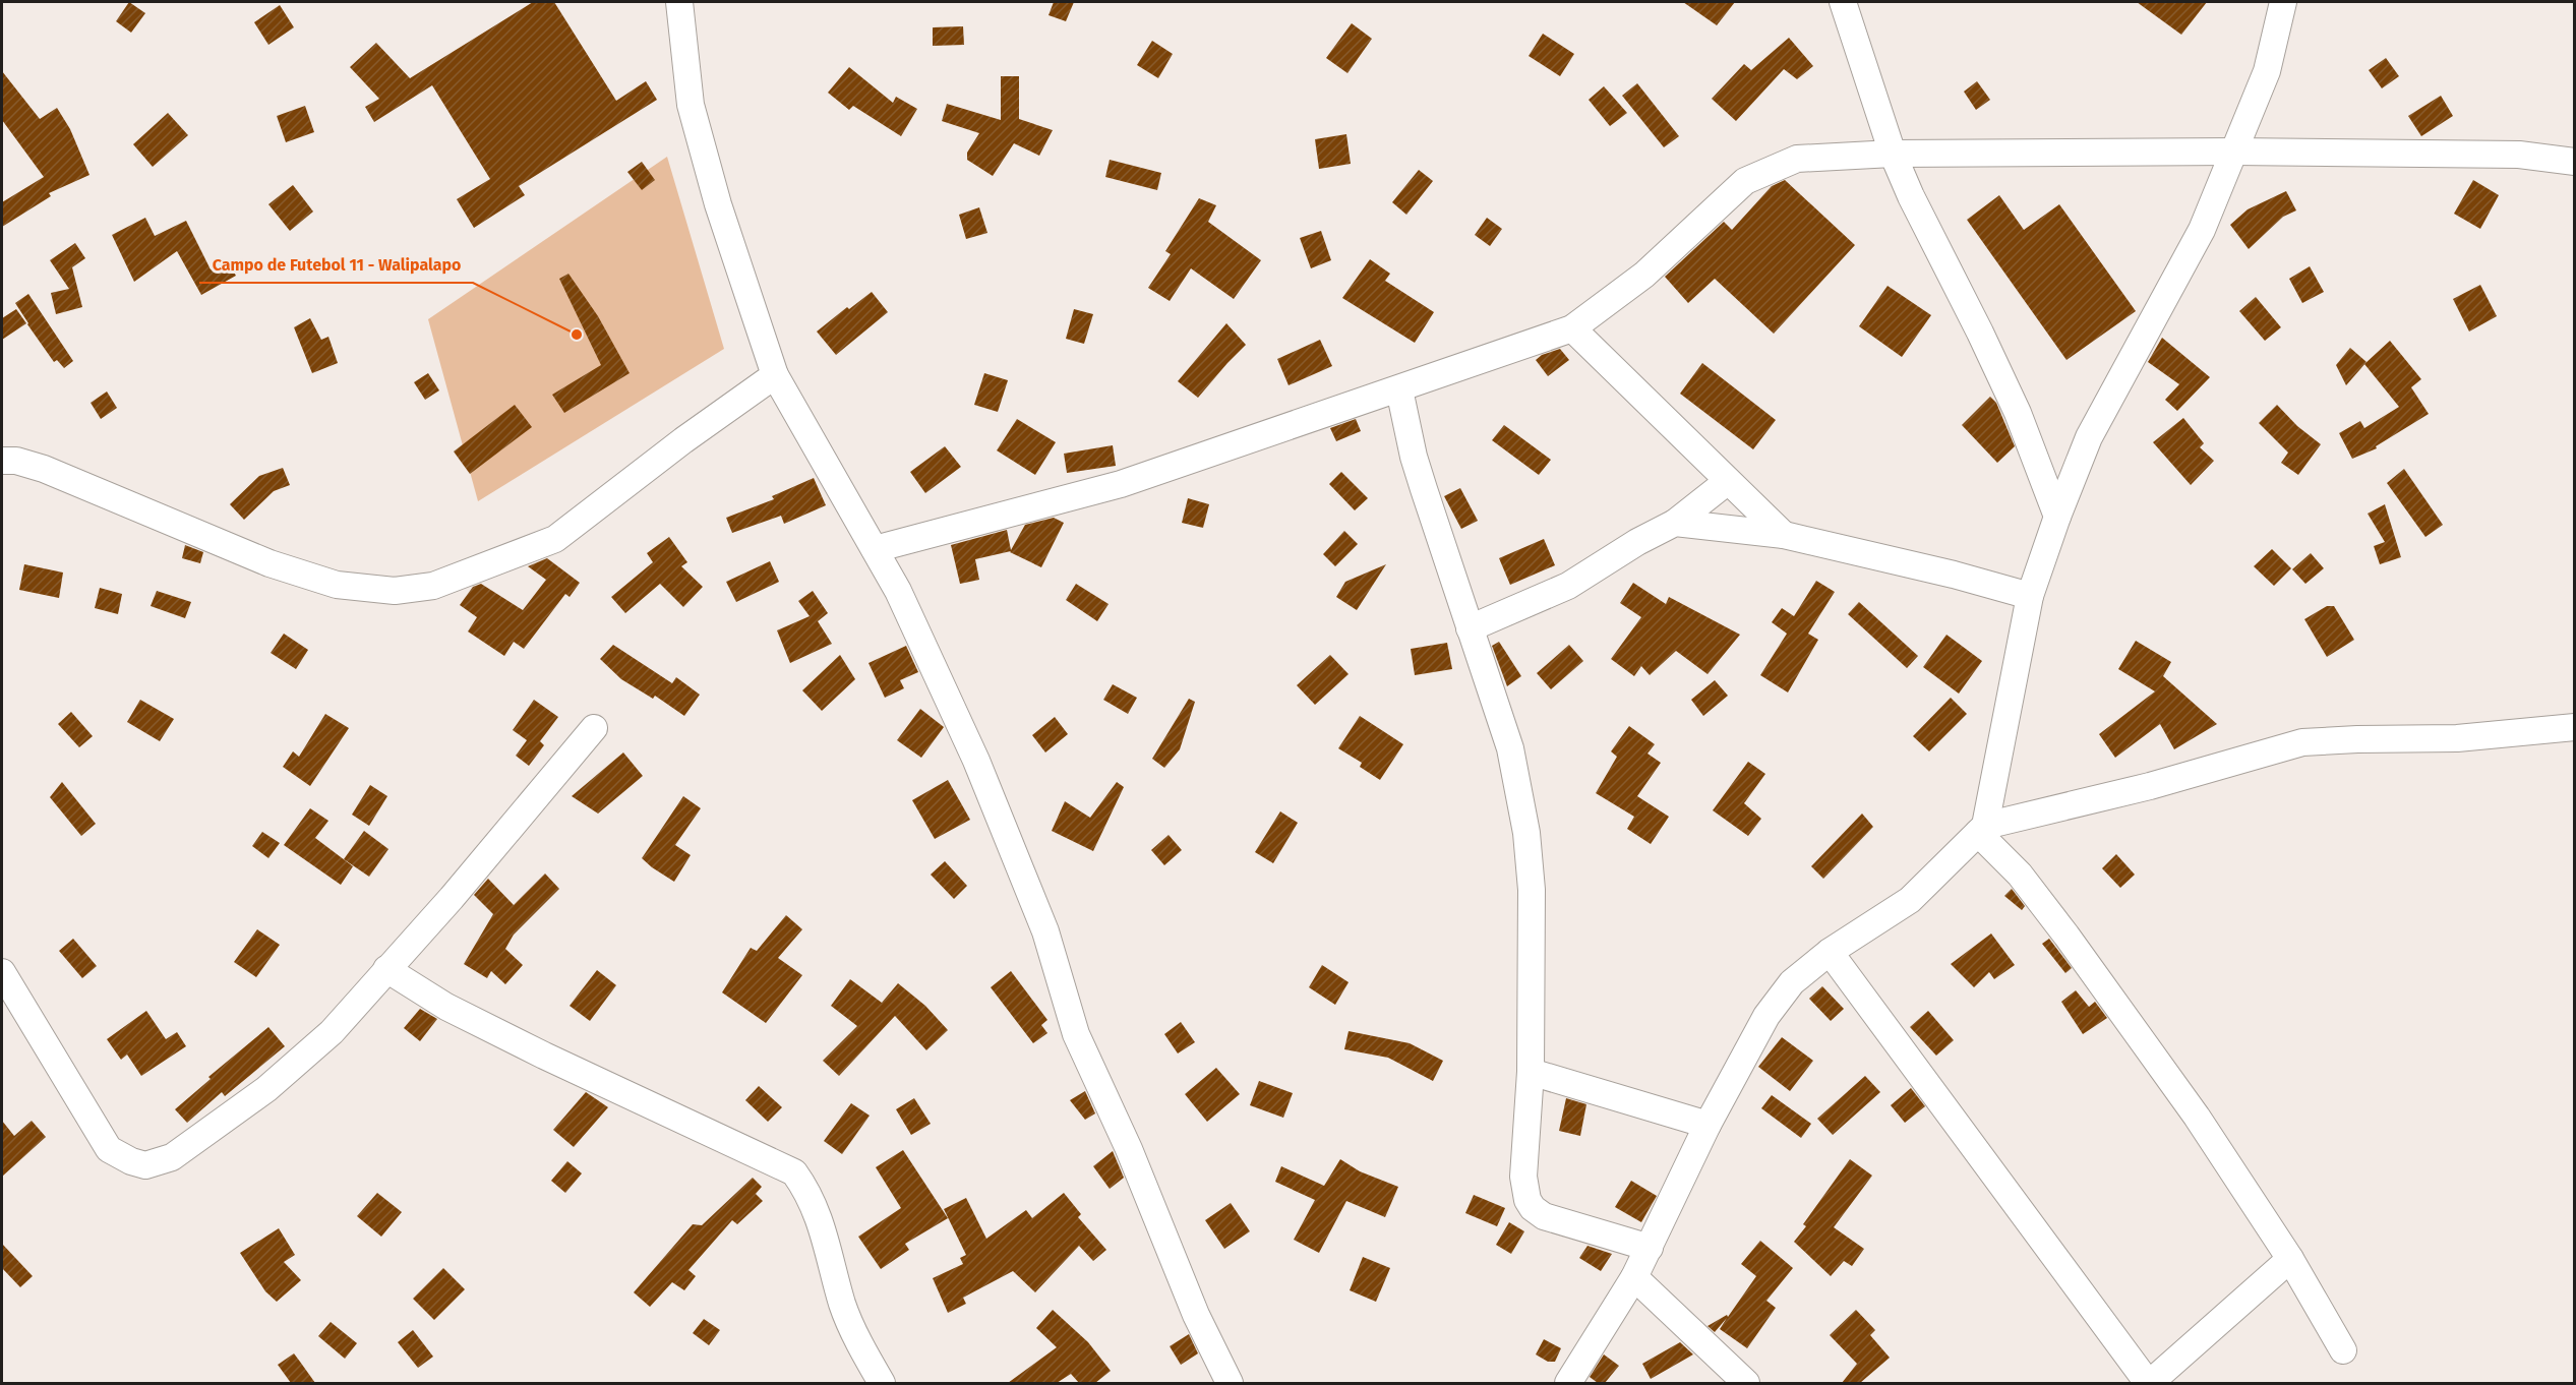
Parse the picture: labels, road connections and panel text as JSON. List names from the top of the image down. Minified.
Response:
{"places":["Campo de Futebol 11 - Walipalapo"]}
